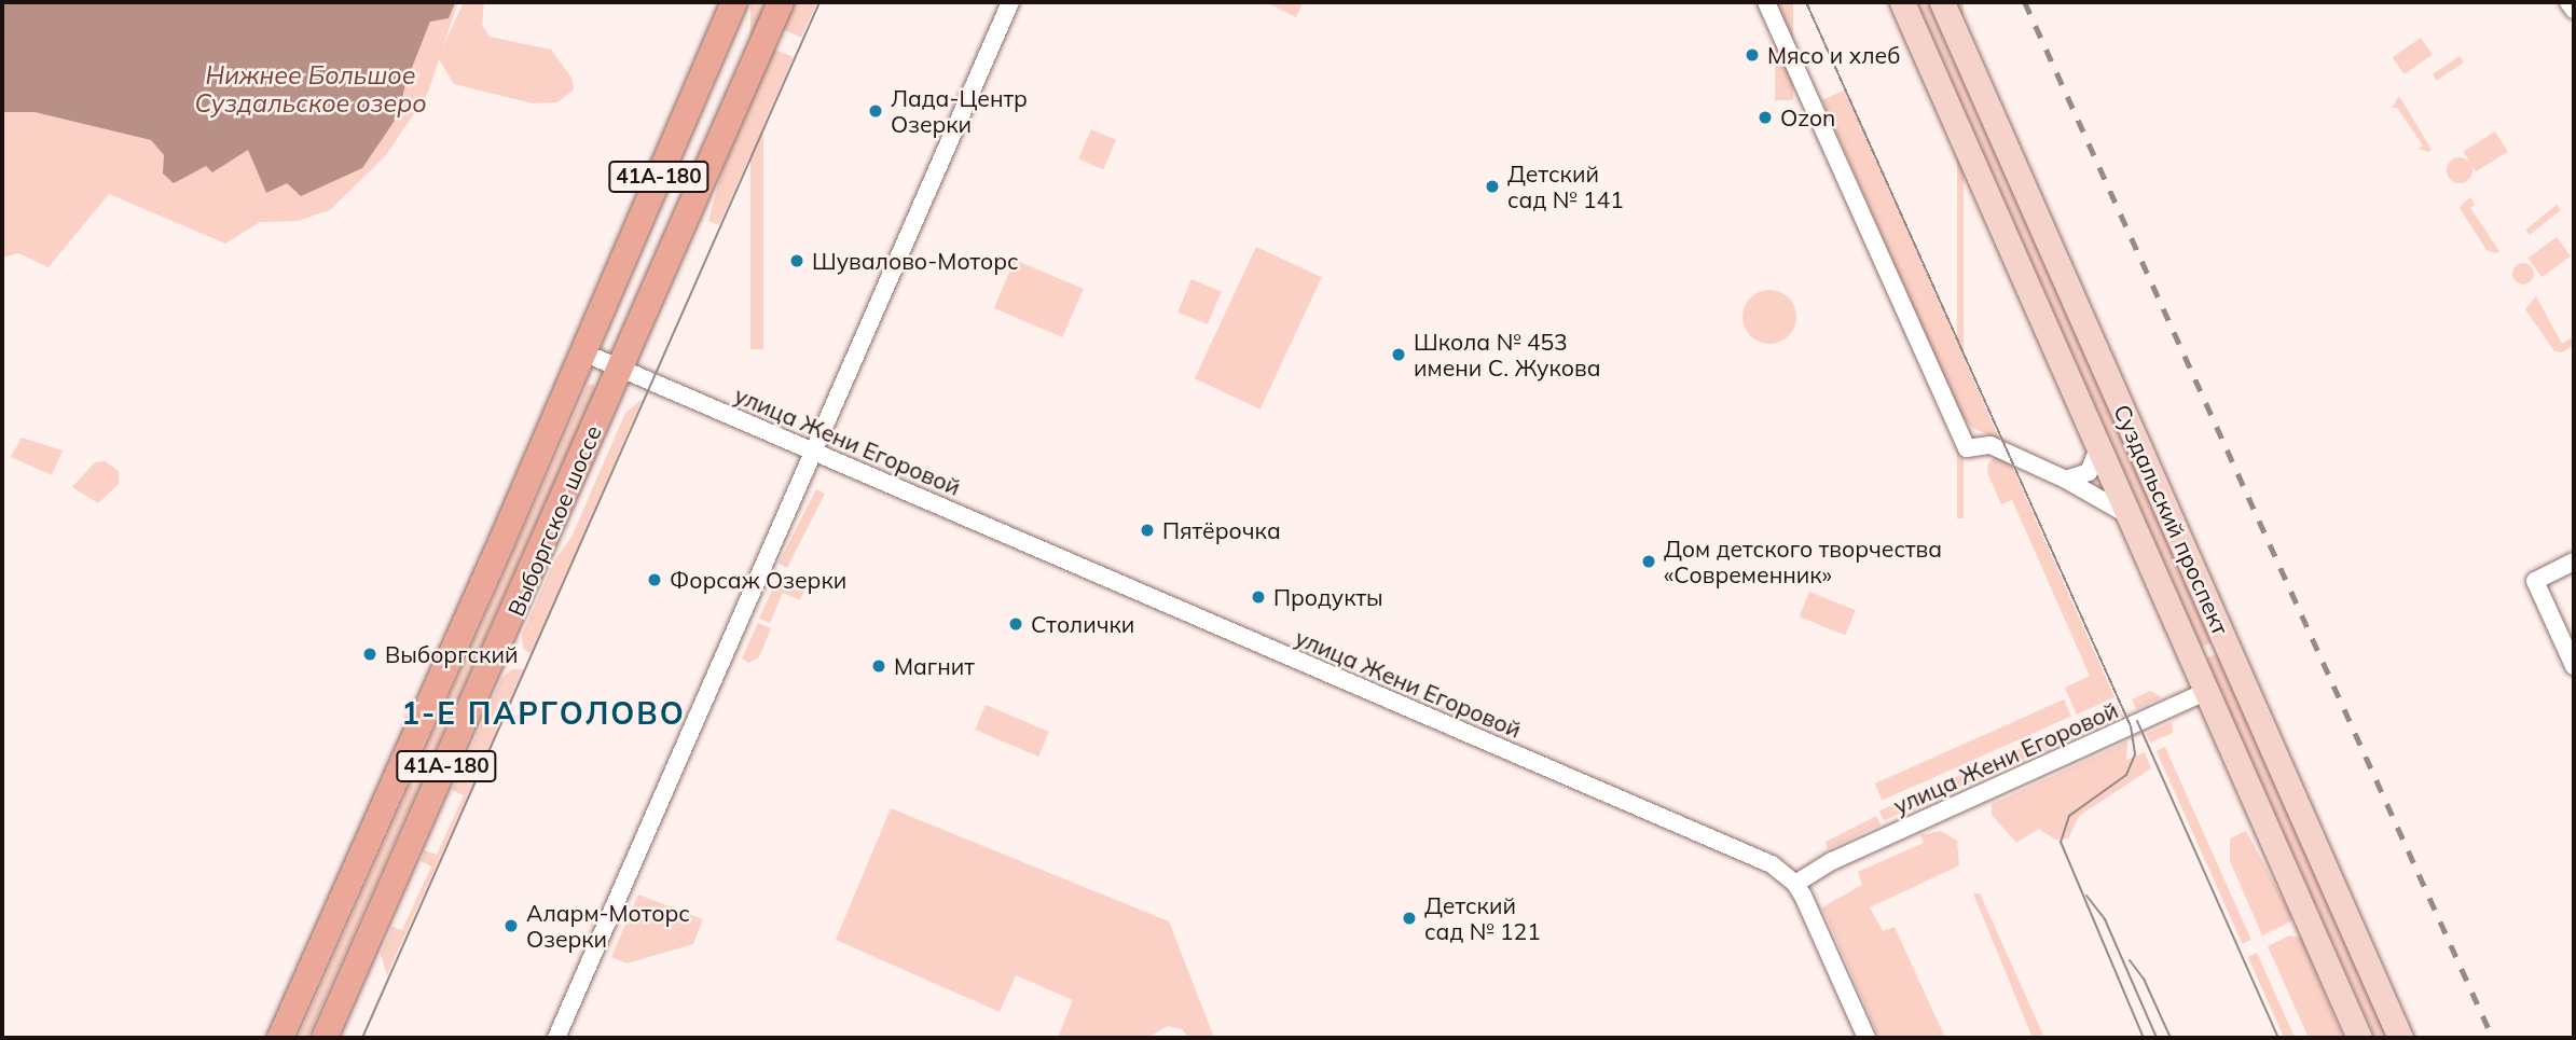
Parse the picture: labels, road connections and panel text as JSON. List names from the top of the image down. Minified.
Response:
{"streets":{"main road":["41А-180","Суздальский проспект","Выборгское шоссе"],"street":["улица Жени Егоровой"]},"crossings":[["улица Жени Егоровой","Суздальский проспект"],["улица Жени Егоровой","Выборгское шоссе"]],"districts":["1-Е ПАРГОЛОВО"],"water":["Нижнее Большое Суздальское озеро"],"places":["Мясо и хлеб","Лада-Центр Озерки","Ozon","Детский сад № 141","Шувалово-Моторс","Школа № 453 имени С. Жукова","Пятёрочка","Дом детского творчества «Современник»","Форсаж Озерки","Продукты","Столички","Выборгский","Магнит","Детский сад № 121","Аларм-Моторс Озерки"]}
